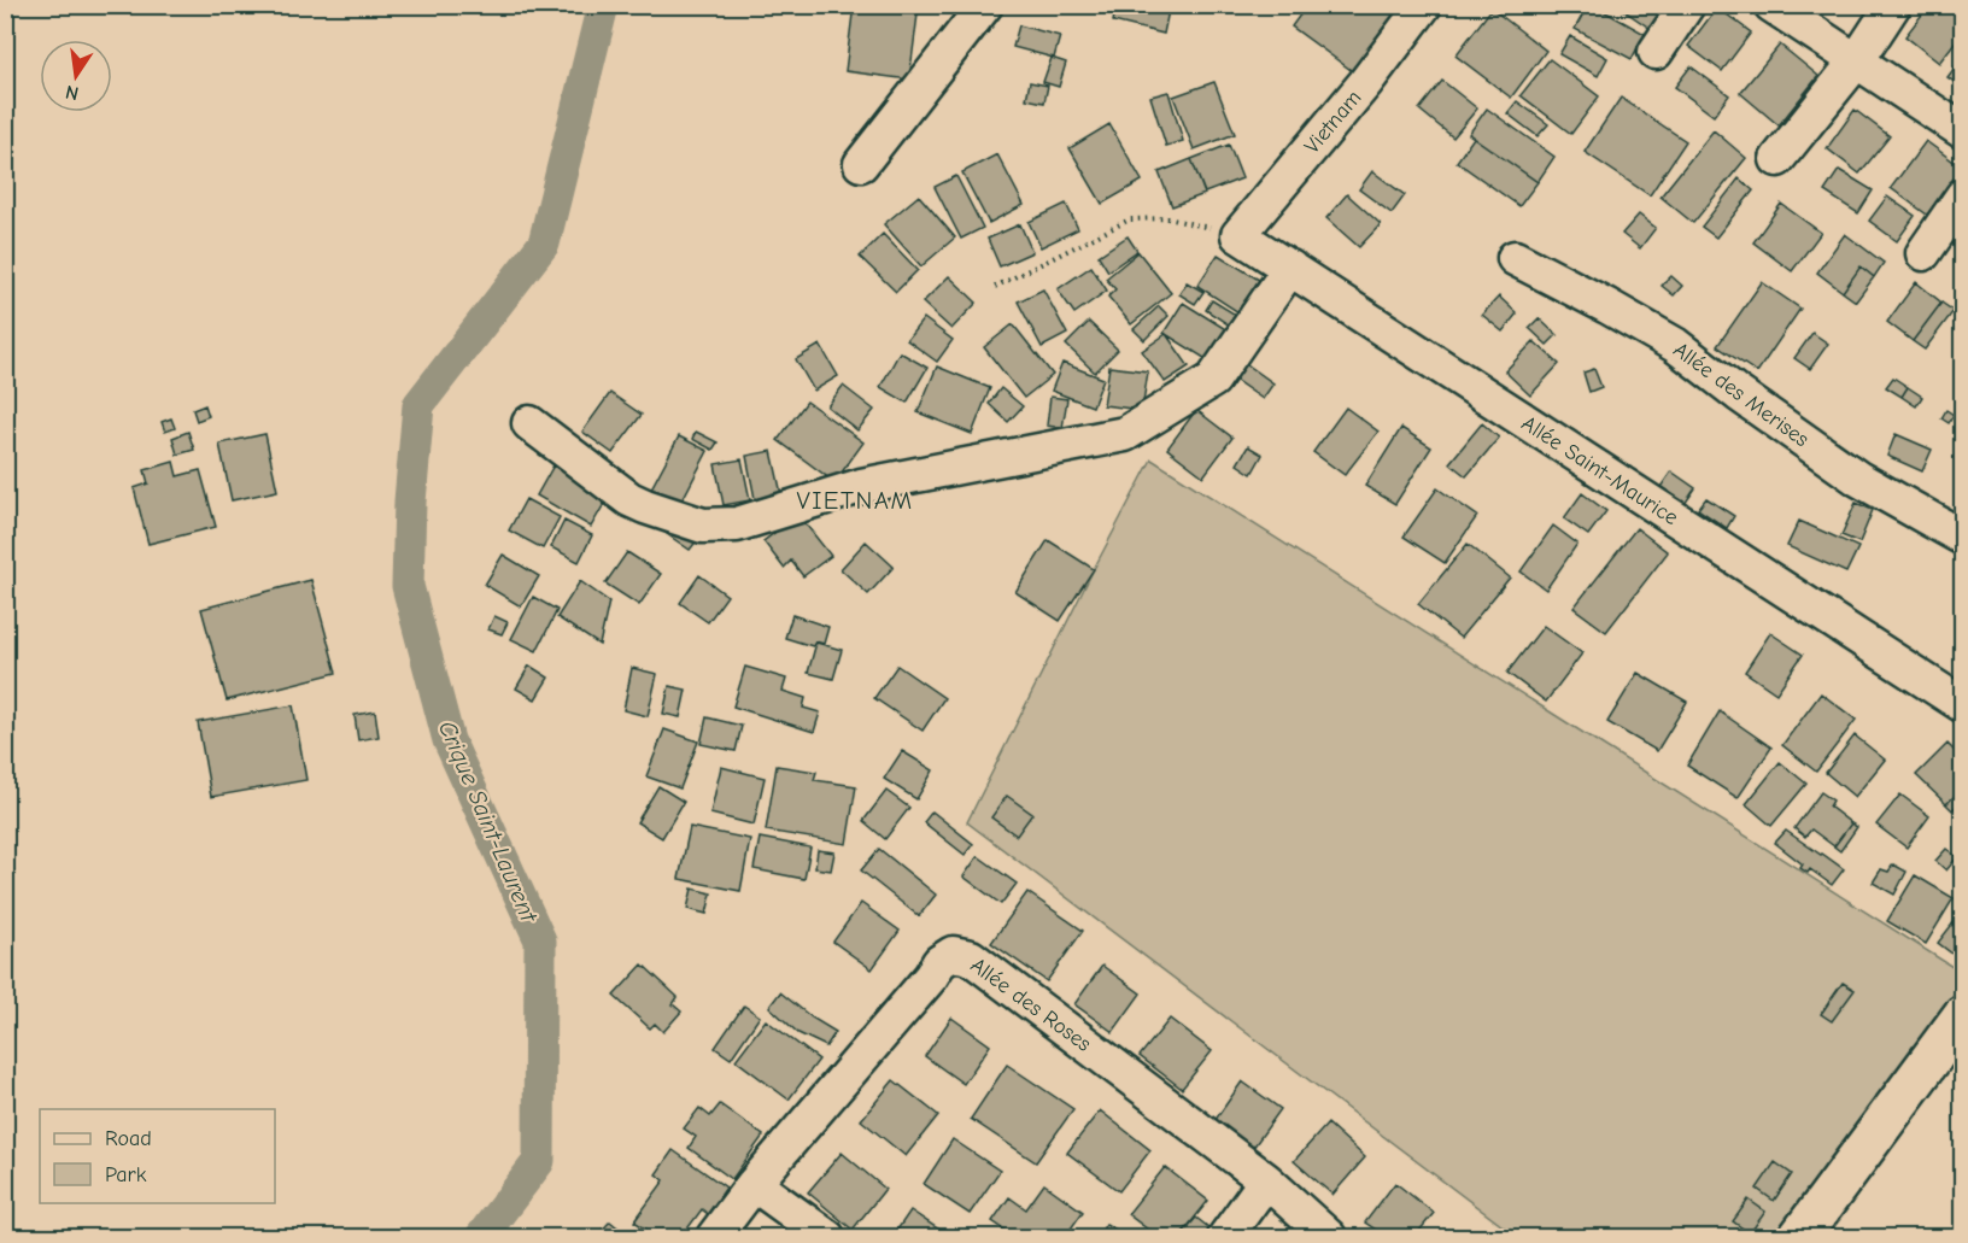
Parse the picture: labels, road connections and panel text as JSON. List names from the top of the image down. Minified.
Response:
{"streets":{"street":["Vietnam","Allée des Merises","Allée Saint-Maurice","Allée des Roses"]},"crossings":[["Vietnam","Allée Saint-Maurice"]],"districts":["VIETNAM"],"water":["Crique Saint-Laurent"],"legend":["Road","Park"],"north":"bottom"}
